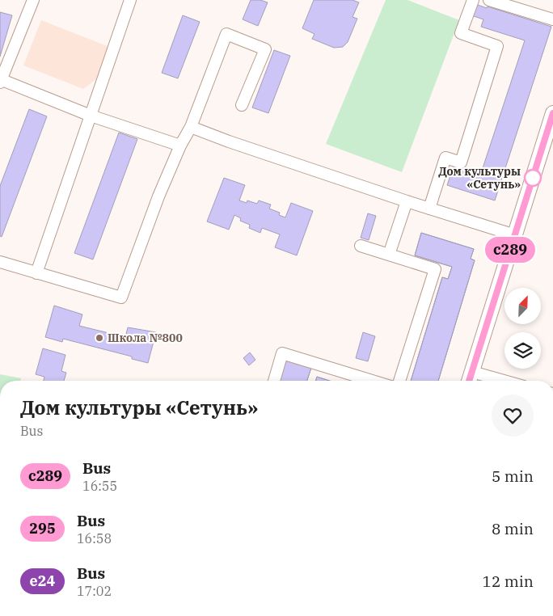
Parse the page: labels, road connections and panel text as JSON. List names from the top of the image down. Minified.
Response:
{"places":["Дом культуры «Сетунь»","Школа №800"],"lines":["bus line с289"],"north":"top right","page":{"on_map":"с289","heading":["Дом культуры «Сетунь»","Bus"],"list":[{"mark":"с289","name":"Bus","note":"16:55","value":"5 min"},{"mark":"295","name":"Bus","note":"16:58","value":"8 min"},{"mark":"е24","name":"Bus","note":"17:02","value":"12 min"}]}}
